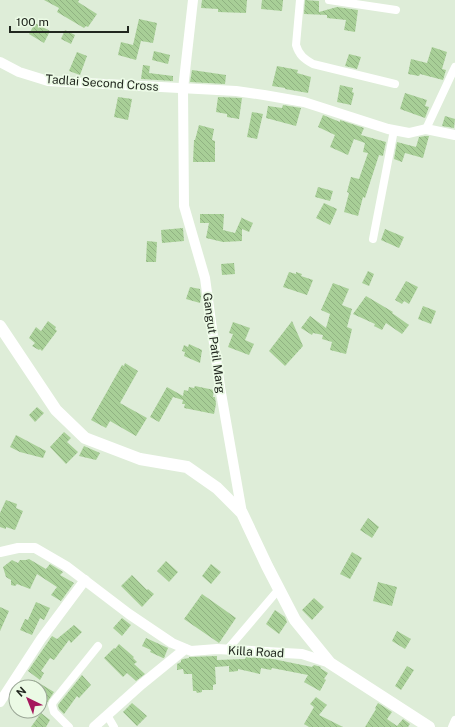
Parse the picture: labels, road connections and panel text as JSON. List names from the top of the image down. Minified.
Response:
{"streets":{"main road":["Gangut Patil Marg","Killa Road"],"street":["Tadlai Second Cross"]},"crossings":[["Tadlai Second Cross","Gangut Patil Marg"],["Gangut Patil Marg","Killa Road"]],"scale_bar":"100 m","north":"top left"}
